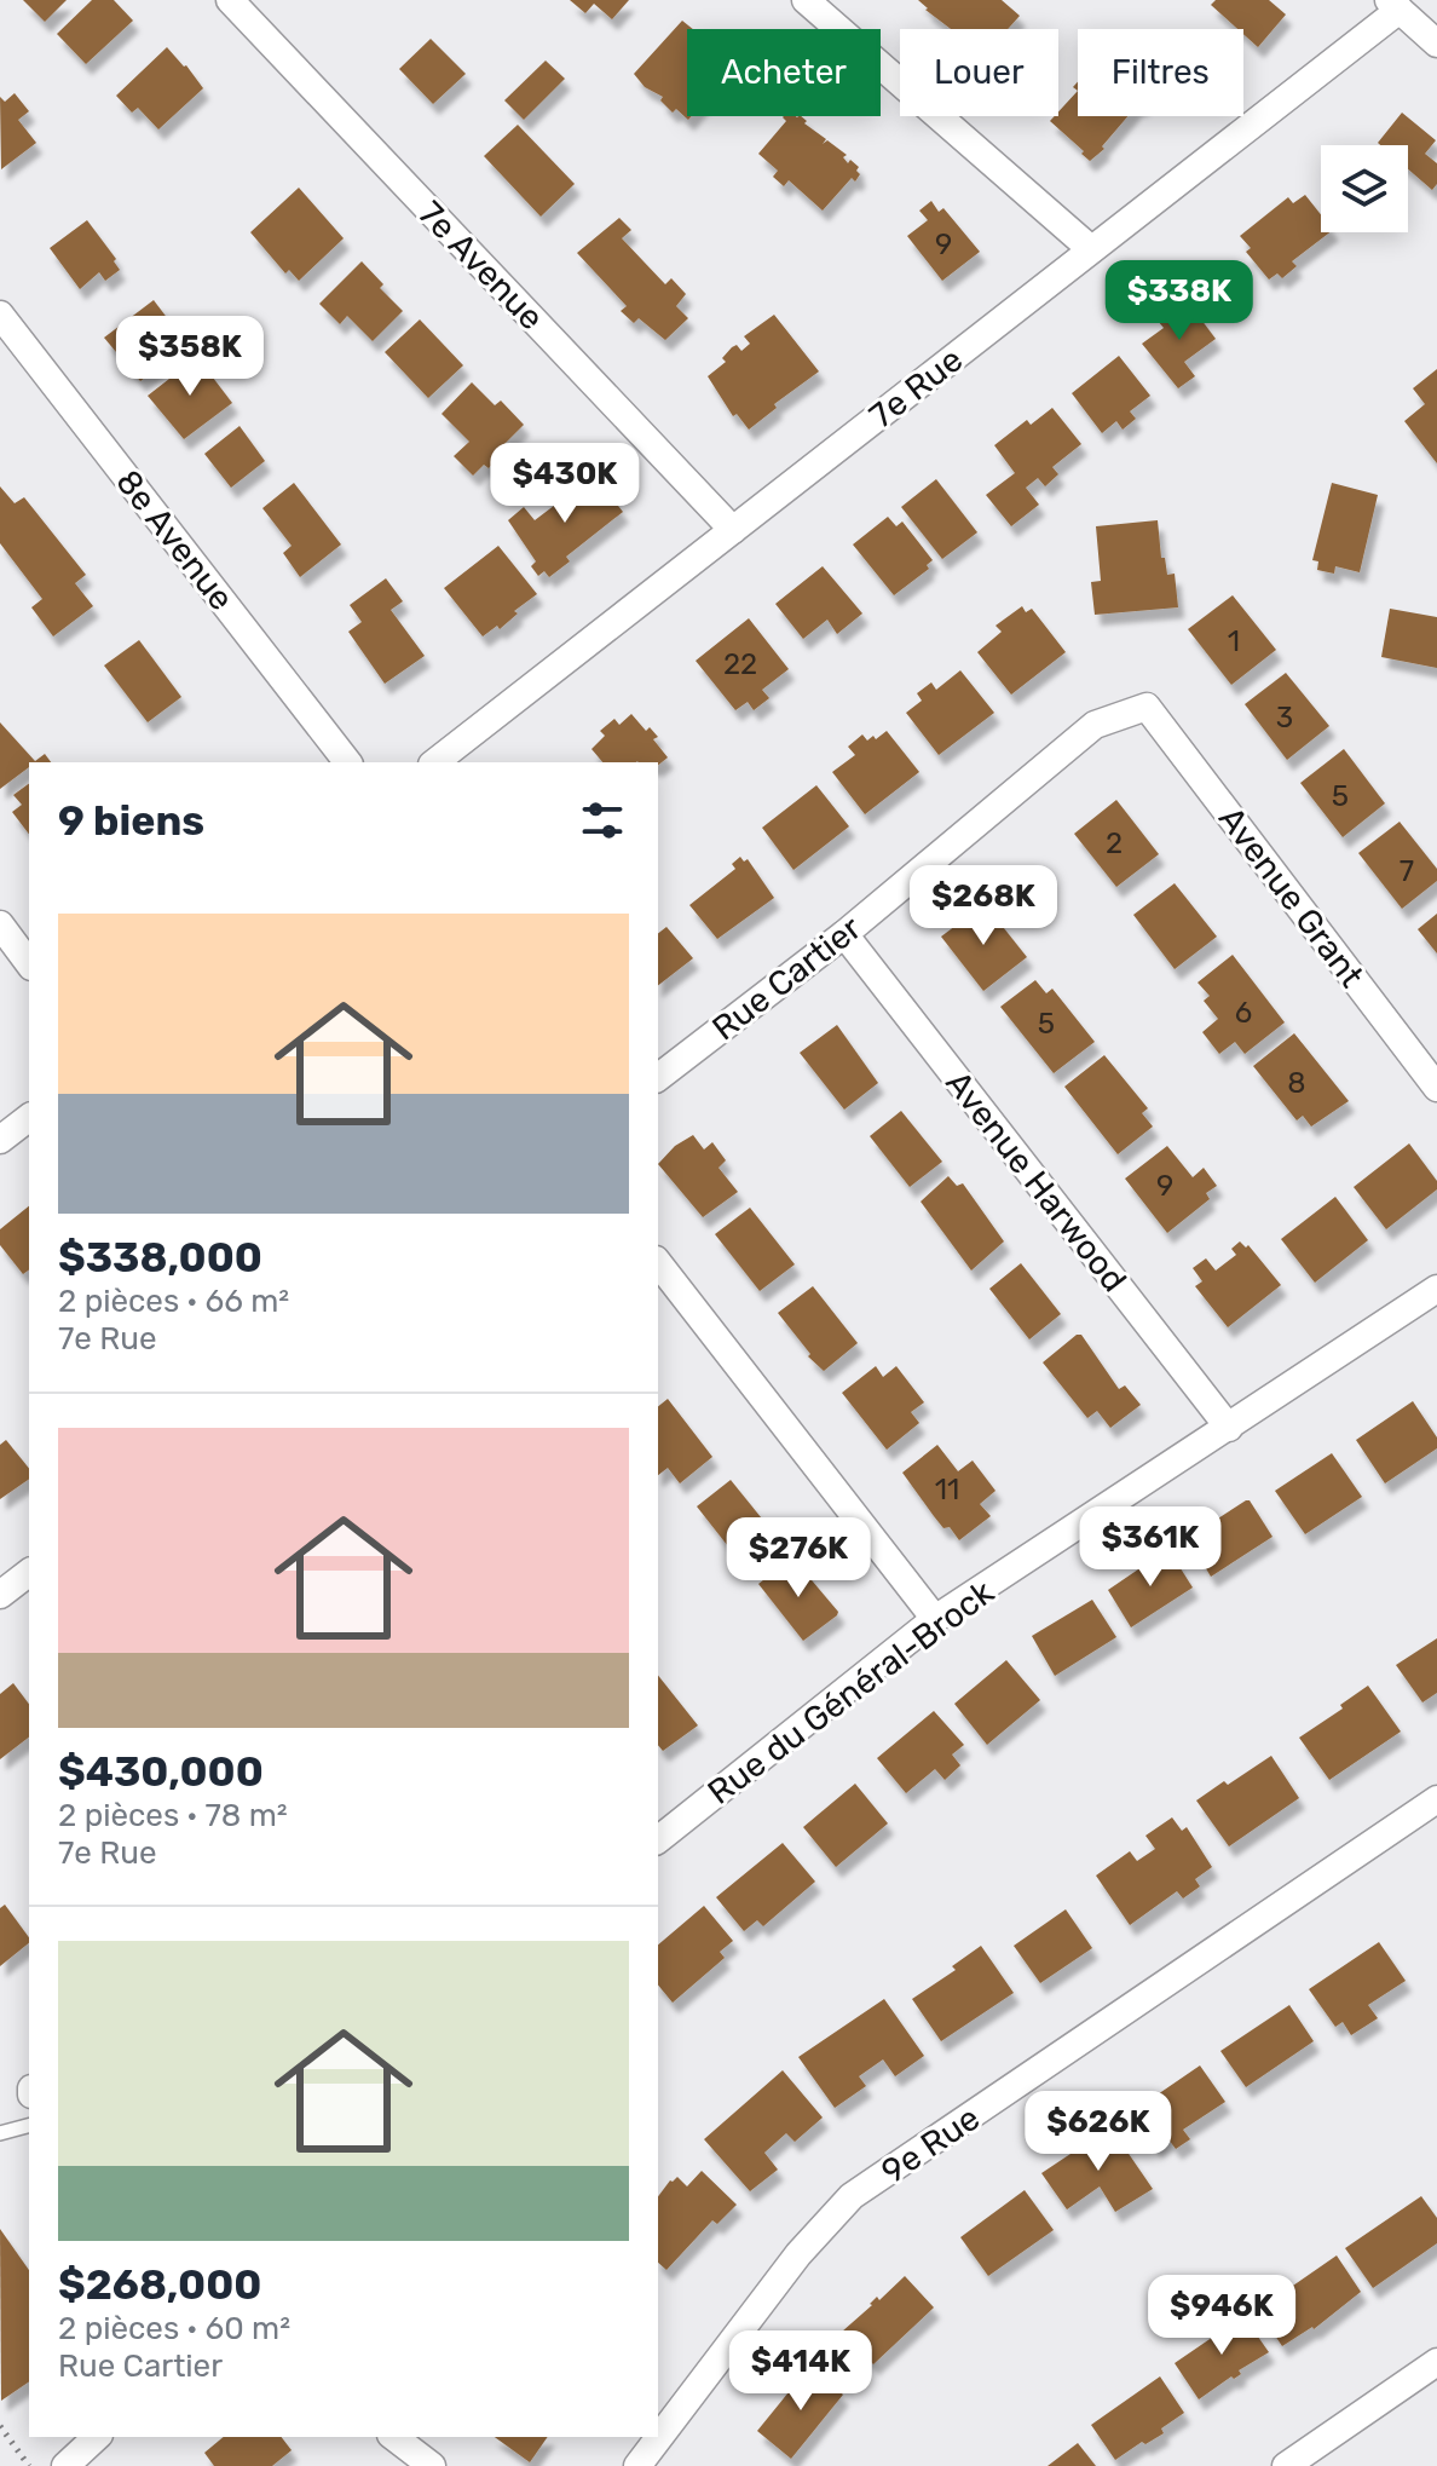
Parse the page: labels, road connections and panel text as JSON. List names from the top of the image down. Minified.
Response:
{"streets":{"street":["7e Avenue","7e Rue","8e Avenue","Avenue Grant","Rue Cartier","Avenue Harwood","Rue du Général-Brock","9e Rue"]},"crossings":[["7e Avenue","7e Rue"],["Avenue Grant","Rue Cartier"],["Rue Cartier","Avenue Harwood"],["Avenue Harwood","Rue du Général-Brock"]],"house_numbers":["9","1","22","3","5","2","7","6","5","8","9","11"],"page":{"chip":["Acheter","Louer","Filtres"],"price":["$338K","$358K","$430K","$268K","$361K","$276K","$626K","$946K","$414K"],"heading":"9 biens","list":[{"name":"$338,000","note":"2 pièces · 66 m² · 7e Rue"},{"name":"$430,000","note":"2 pièces · 78 m² · 7e Rue"},{"name":"$268,000","note":"2 pièces · 60 m² · Rue Cartier"}]}}
